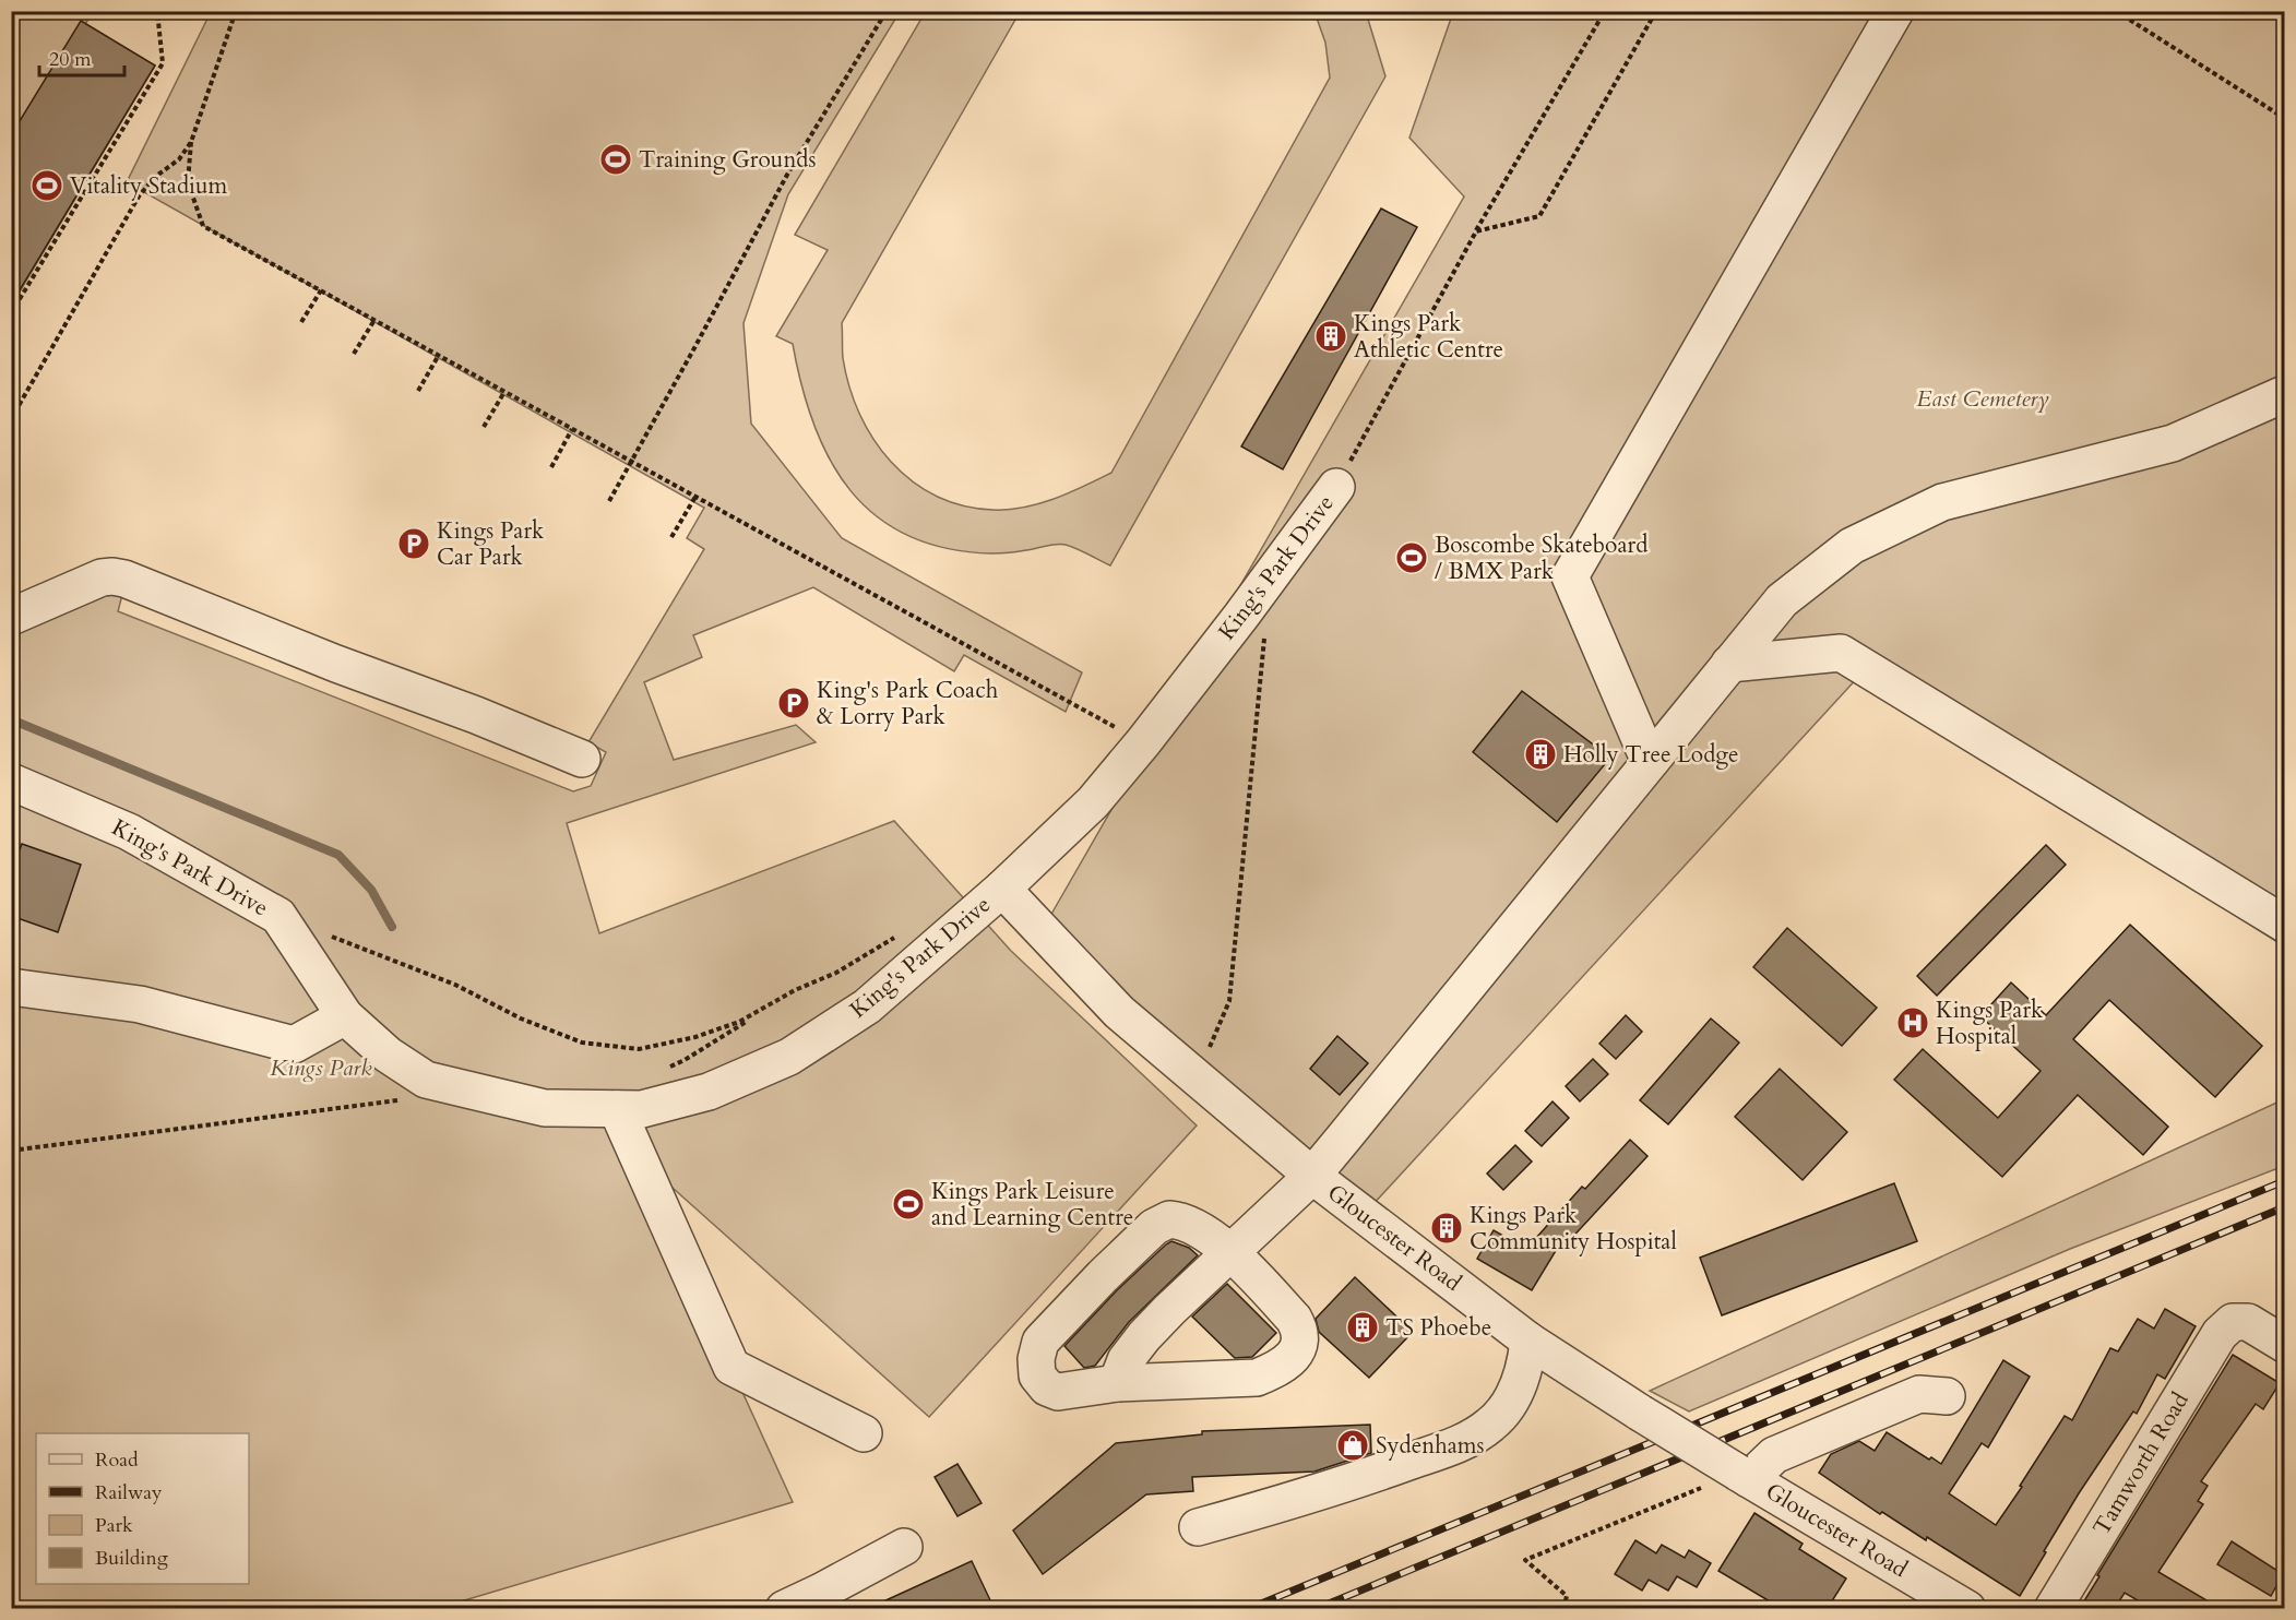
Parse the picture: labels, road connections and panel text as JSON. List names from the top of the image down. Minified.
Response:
{"streets":{"street":["King's Park Drive","Gloucester Road","Tamworth Road"]},"crossings":[["King's Park Drive","Gloucester Road"]],"parks":["East Cemetery","Kings Park"],"places":{"sports":["Training Grounds","Vitality Stadium","Boscombe Skateboard / BMX Park","Kings Park Leisure and Learning Centre"],"building":["Kings Park Athletic Centre","Holly Tree Lodge","Kings Park Community Hospital","TS Phoebe"],"parking":["Kings Park Car Park","King's Park Coach & Lorry Park"],"hospital":["Kings Park Hospital"],"shop":["Sydenhams"]},"legend":["Road","Railway","Park","Building"],"scale_bar":"20 m"}
